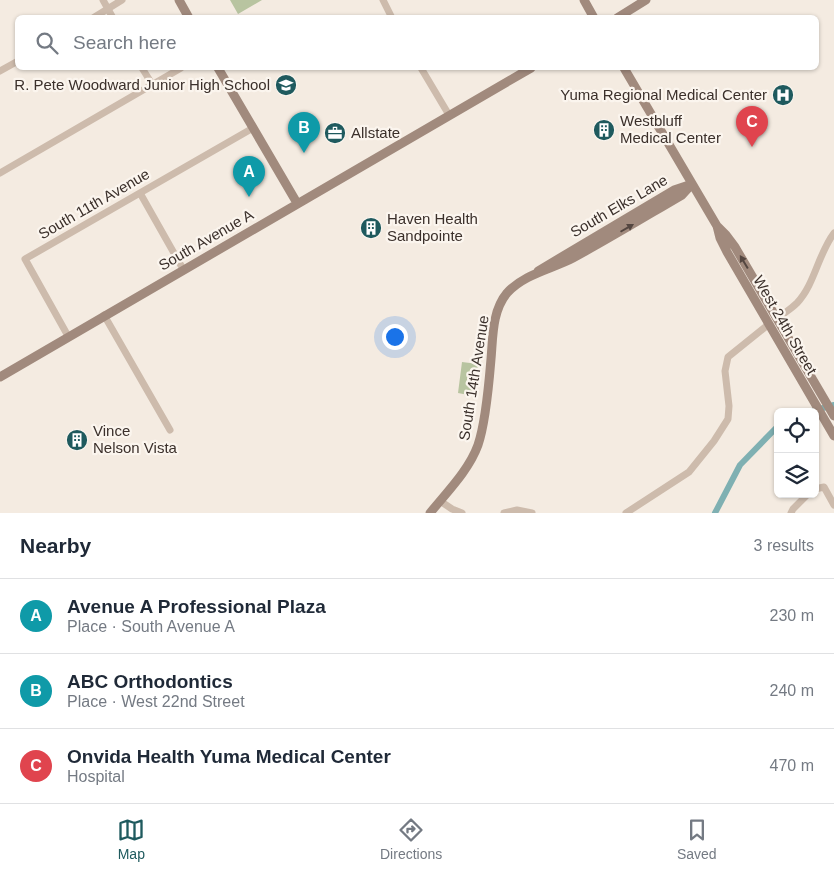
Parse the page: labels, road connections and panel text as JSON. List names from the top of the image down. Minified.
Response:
{"streets":{"main road":["South Elks Lane","South Avenue A","West 24th Street","South 14th Avenue"],"street":["South 11th Avenue"]},"crossings":[["South 11th Avenue","South Avenue A"],["South Elks Lane","West 24th Street"],["South Elks Lane","South 14th Avenue"]],"places":{"school or university":["R. Pete Woodward Junior High School"],"hospital":["Yuma Regional Medical Center"],"building":["Westbluff Medical Center","Haven Health Sandpointe","Vince Nelson Vista"],"office":["Allstate"]},"page":{"search":"Search here","pins":["C","B","A"],"heading":["Nearby","3 results"],"list":[{"mark":"A","name":"Avenue A Professional Plaza","note":"Place · South Avenue A","value":"230 m"},{"mark":"B","name":"ABC Orthodontics","note":"Place · West 22nd Street","value":"240 m"},{"mark":"C","name":"Onvida Health Yuma Medical Center","note":"Hospital","value":"470 m"}],"nav":["Map","Directions","Saved"]}}
